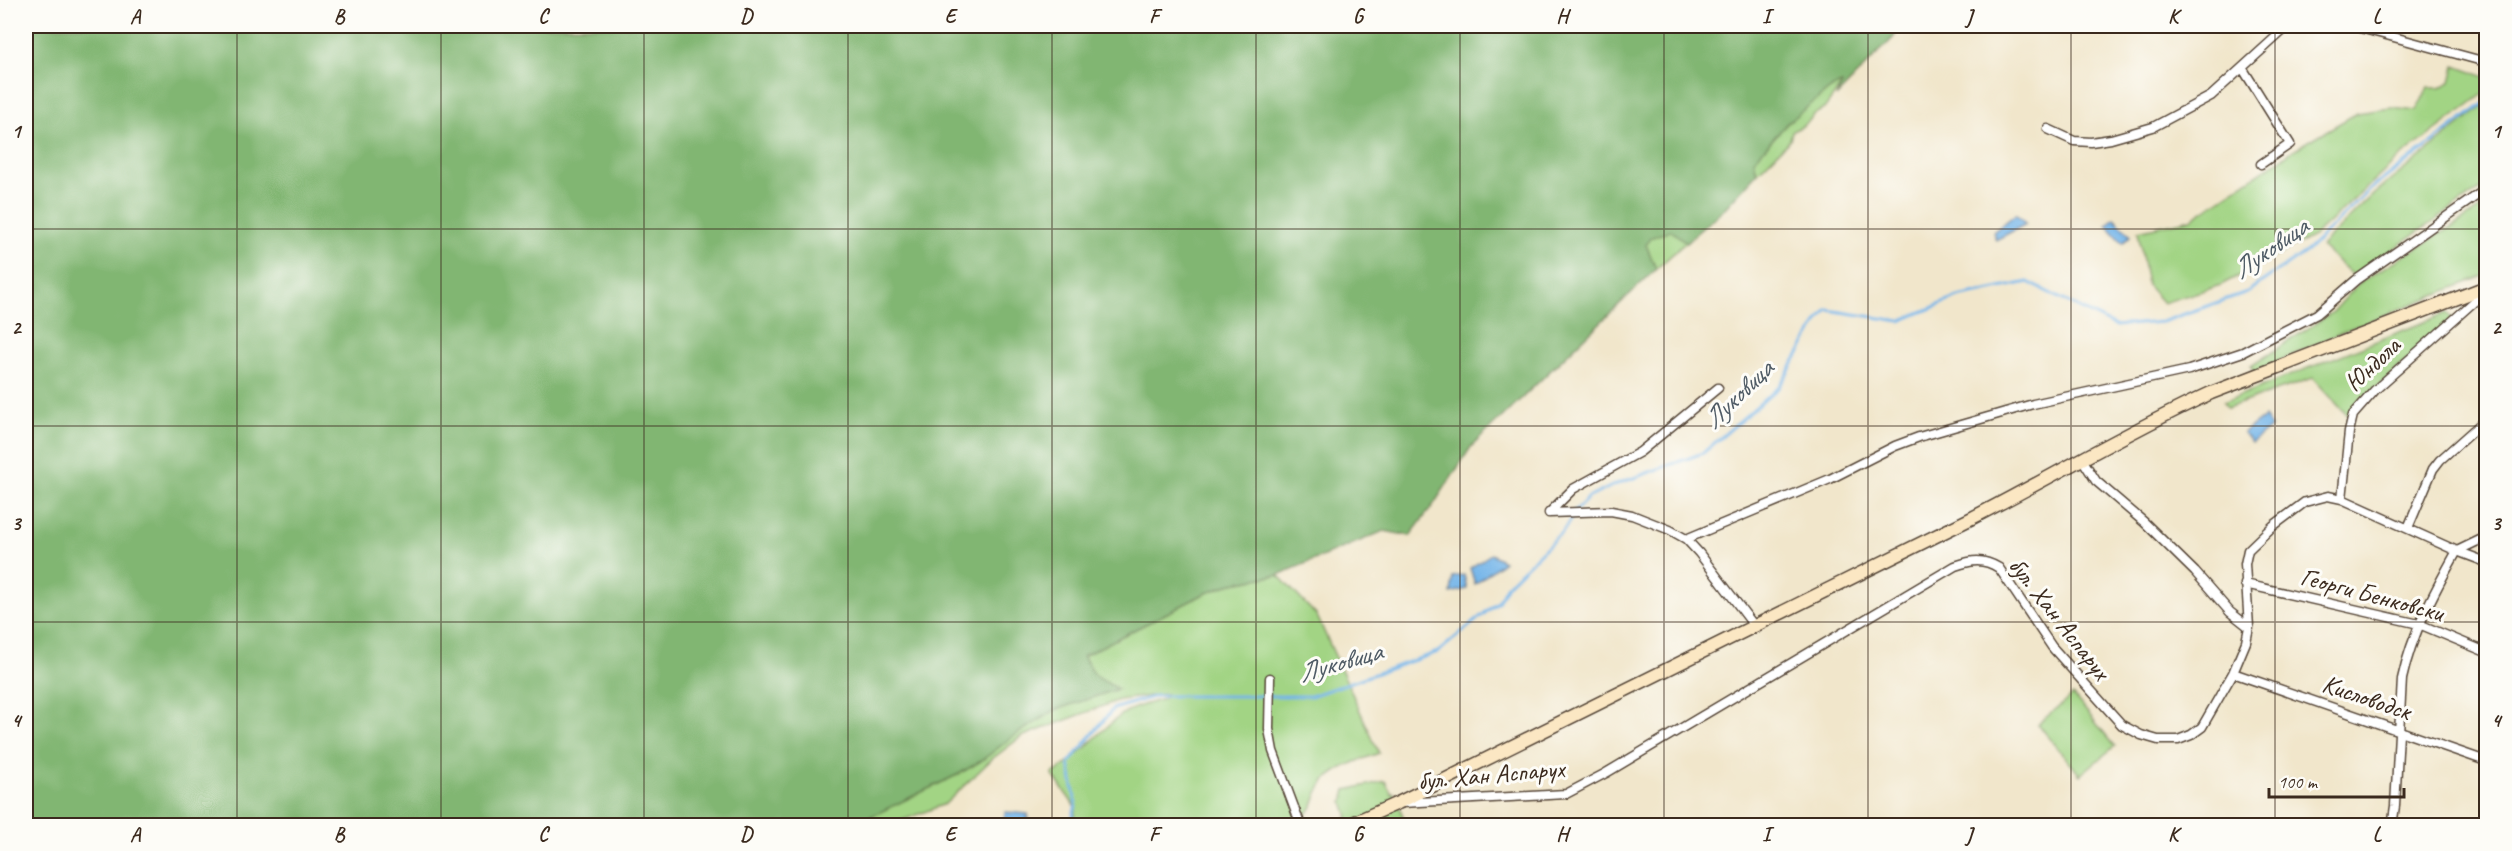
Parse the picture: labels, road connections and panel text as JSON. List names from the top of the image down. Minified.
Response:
{"streets":{"main road":["Юндола"],"street":["Георги Бенковски","бул. Хан Аспарух","Кисловодск"]},"crossings":[["Юндола","бул. Хан Аспарух"],["Георги Бенковски","бул. Хан Аспарух"],["бул. Хан Аспарух","Кисловодск"]],"water":["Луковица"],"scale_bar":"100 m","grid":{"columns":["A","B","C","D","E","F","G","H","I","J","K","L"],"rows":["1","2","3","4"]}}
